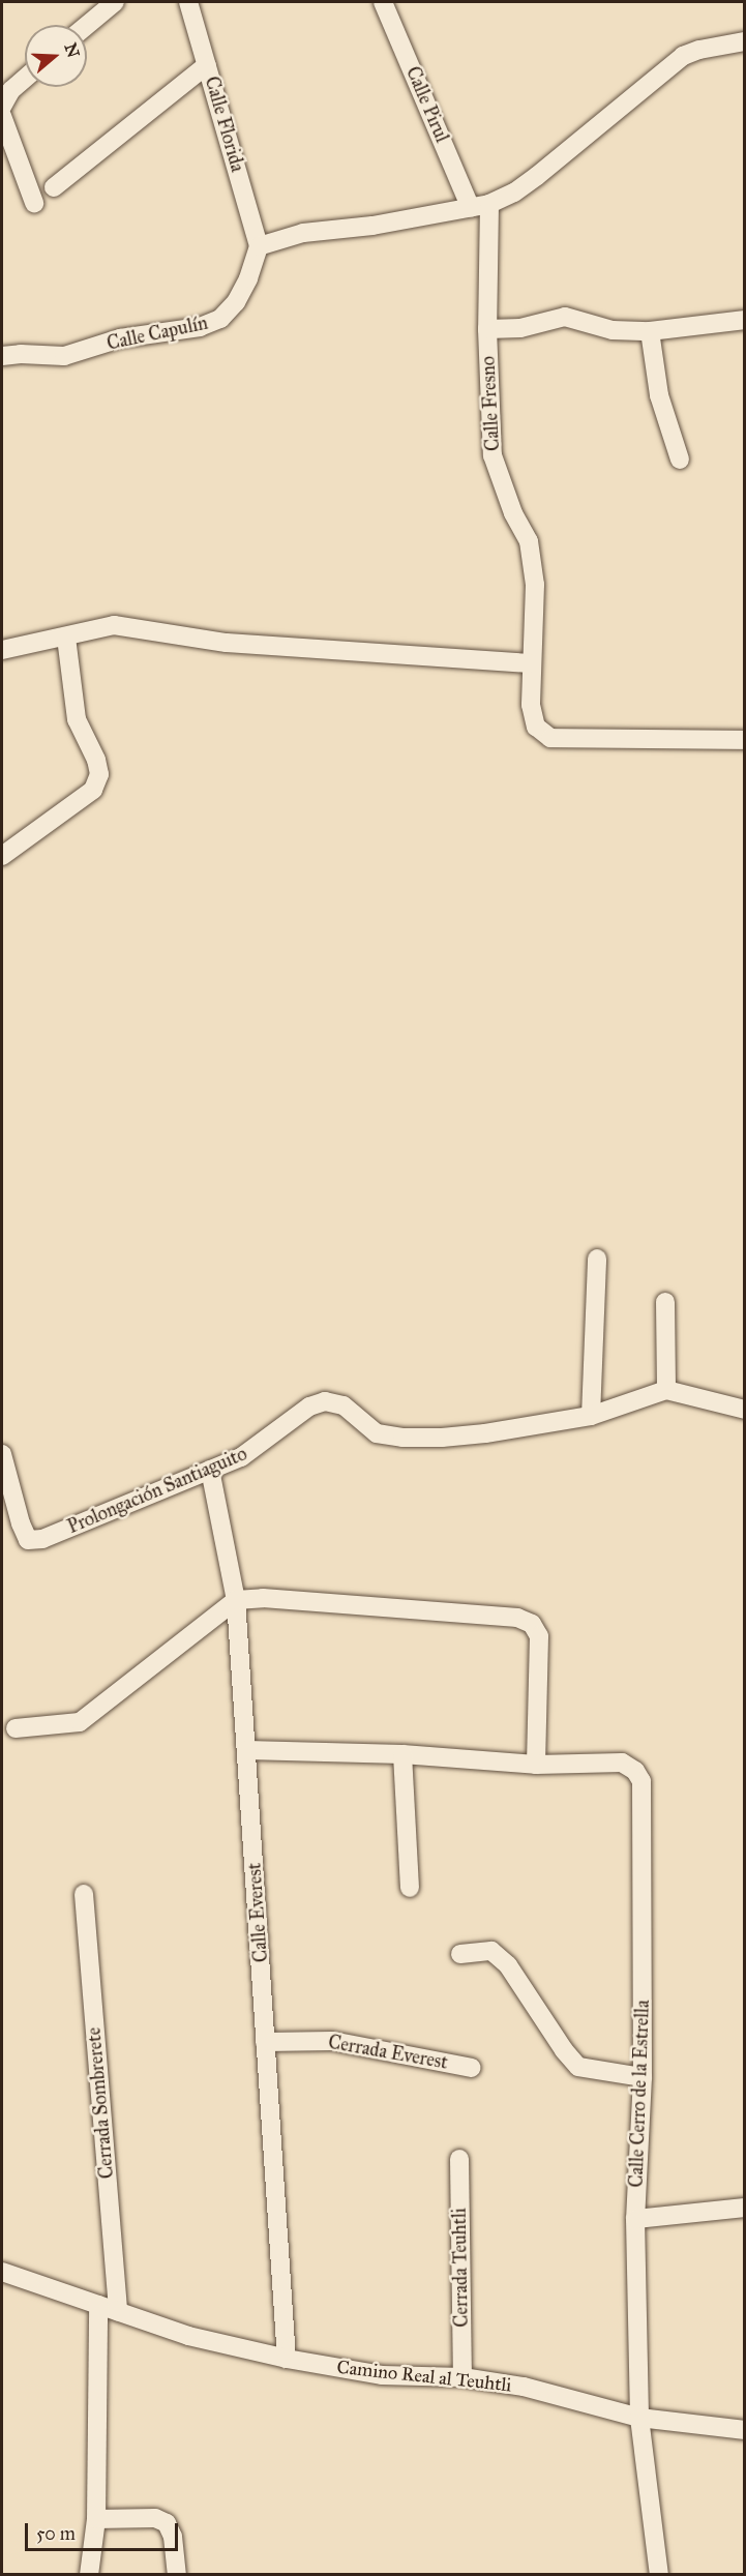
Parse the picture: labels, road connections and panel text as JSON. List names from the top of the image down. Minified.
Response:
{"streets":{"street":["Calle Pirul","Calle Florida","Calle Capulín","Calle Fresno","Prolongación Santiaguito","Calle Everest","Cerrada Everest","Calle Cerro de la Estrella","Cerrada Sombrerete","Cerrada Teuhtli","Camino Real al Teuhtli"]},"crossings":[["Calle Florida","Calle Capulín"],["Prolongación Santiaguito","Calle Everest"],["Calle Everest","Cerrada Everest"],["Calle Everest","Camino Real al Teuhtli"],["Calle Cerro de la Estrella","Camino Real al Teuhtli"],["Cerrada Sombrerete","Camino Real al Teuhtli"],["Cerrada Teuhtli","Camino Real al Teuhtli"]],"scale_bar":"50 m","north":"right"}
